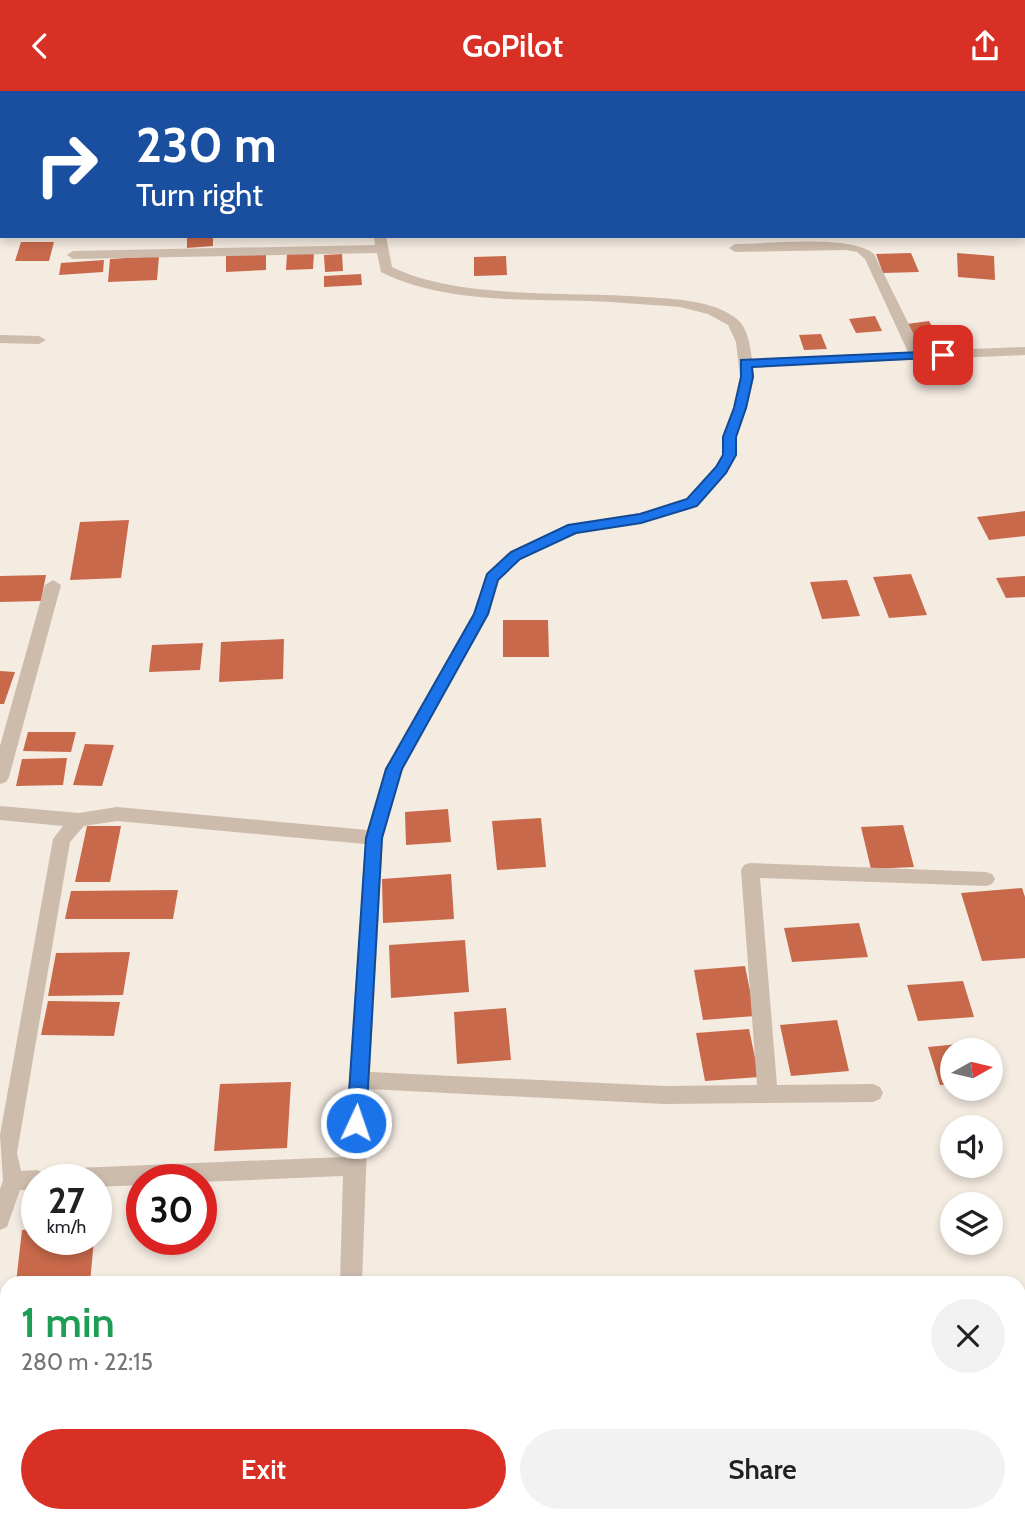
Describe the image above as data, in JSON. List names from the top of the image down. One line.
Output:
{"north":"right","page":{"header":"GoPilot","turn":["230 m","Turn right"],"speed":"27 km/h","limit":"30","heading":["1 min","280 m · 22:15"],"buttons":["Exit","Share"]}}
